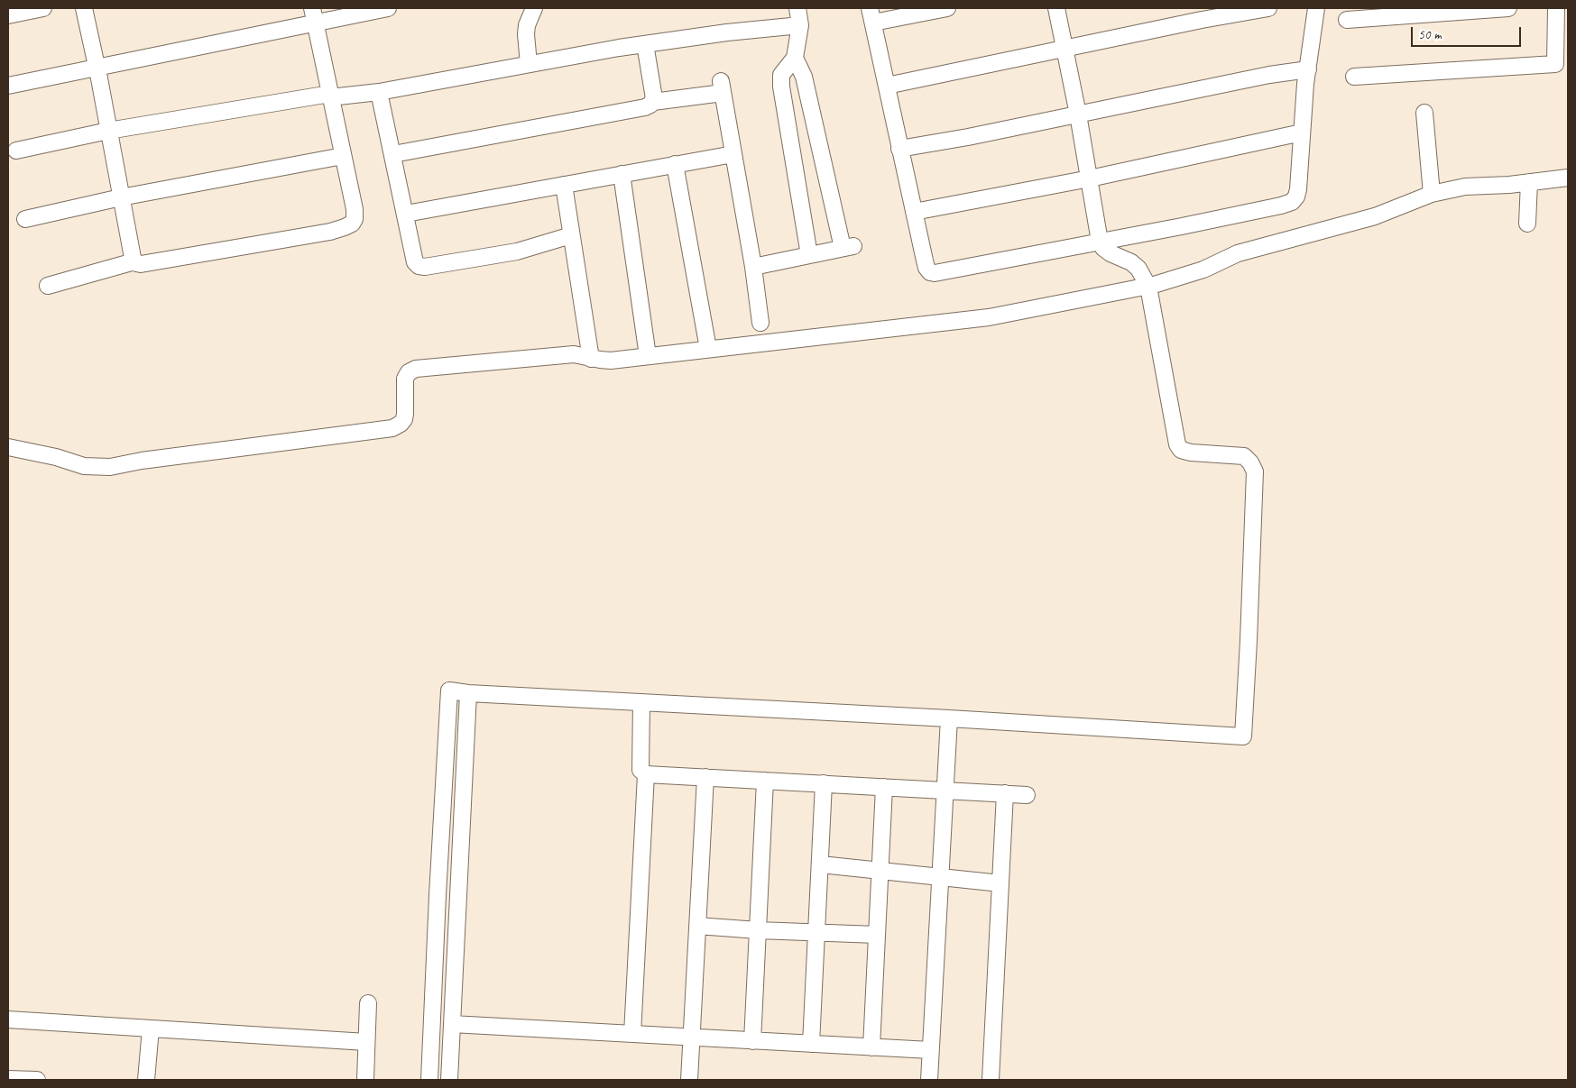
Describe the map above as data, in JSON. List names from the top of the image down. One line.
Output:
{"scale_bar":"50 m"}
